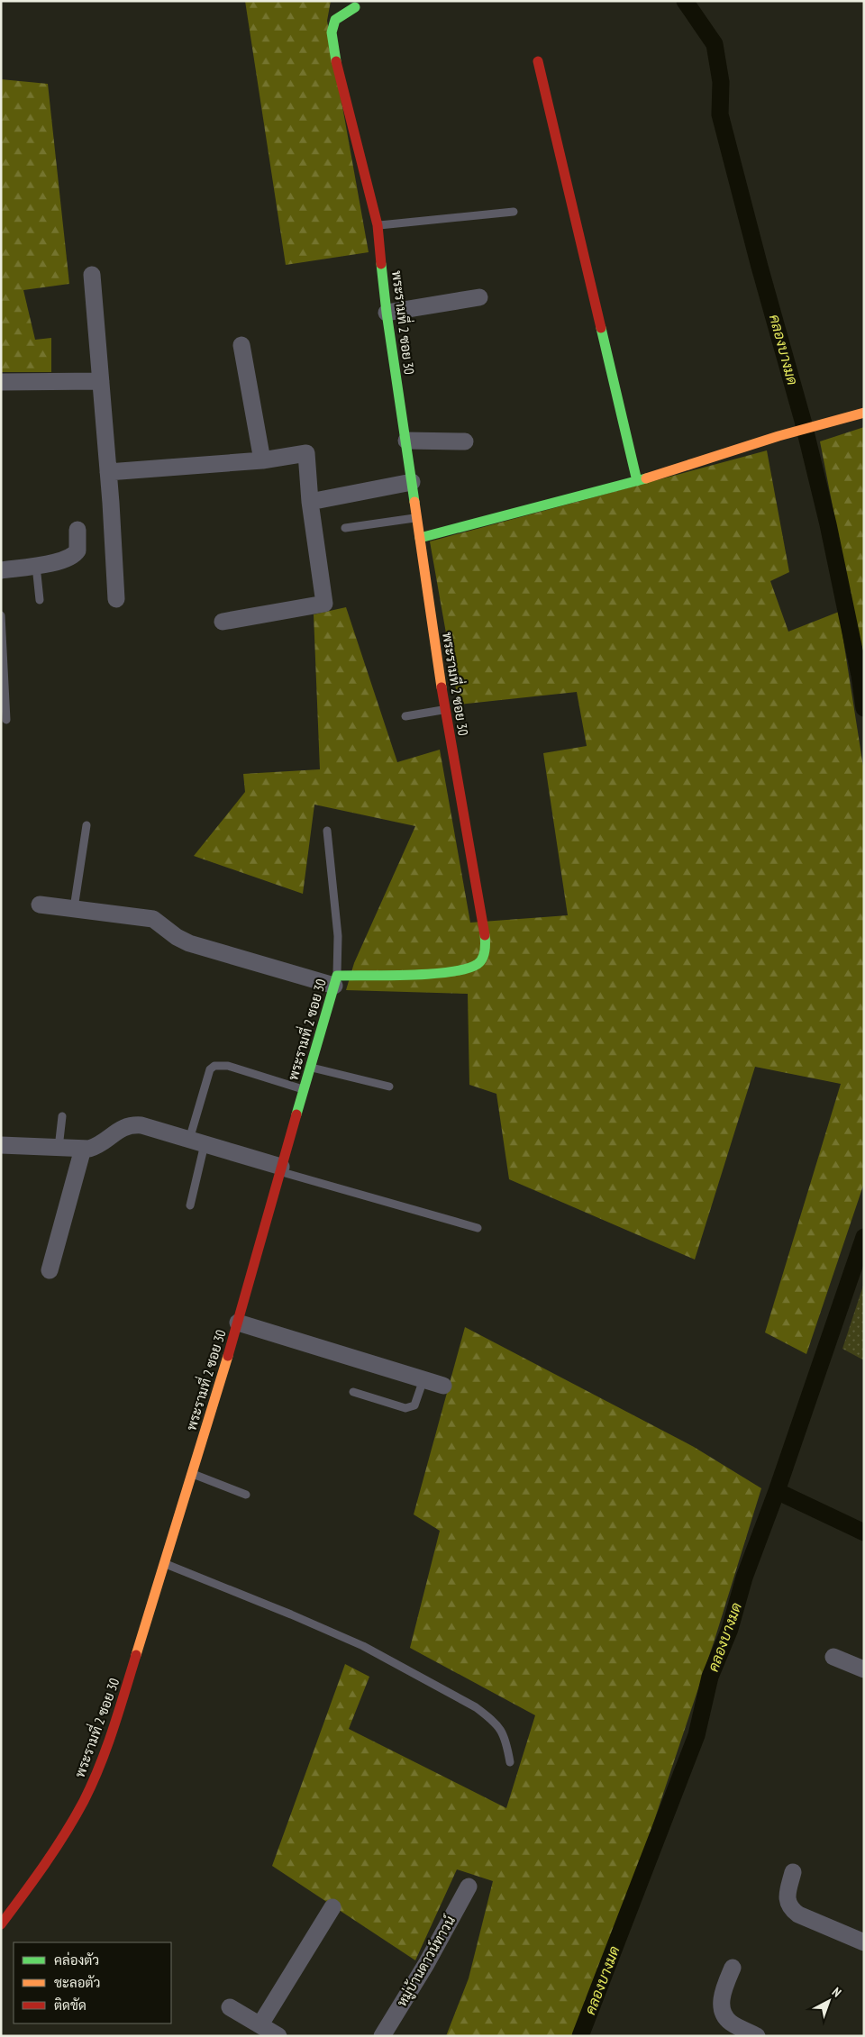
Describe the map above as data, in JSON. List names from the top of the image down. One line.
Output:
{"streets":{"street":["พระรามที่ 2 ซอย 30","หมู่บ้านดาวน์ทาวน์"]},"water":["คลองบางมด"],"legend":["คล่องตัว","ชะลอตัว","ติดขัด"],"north":"top right"}
